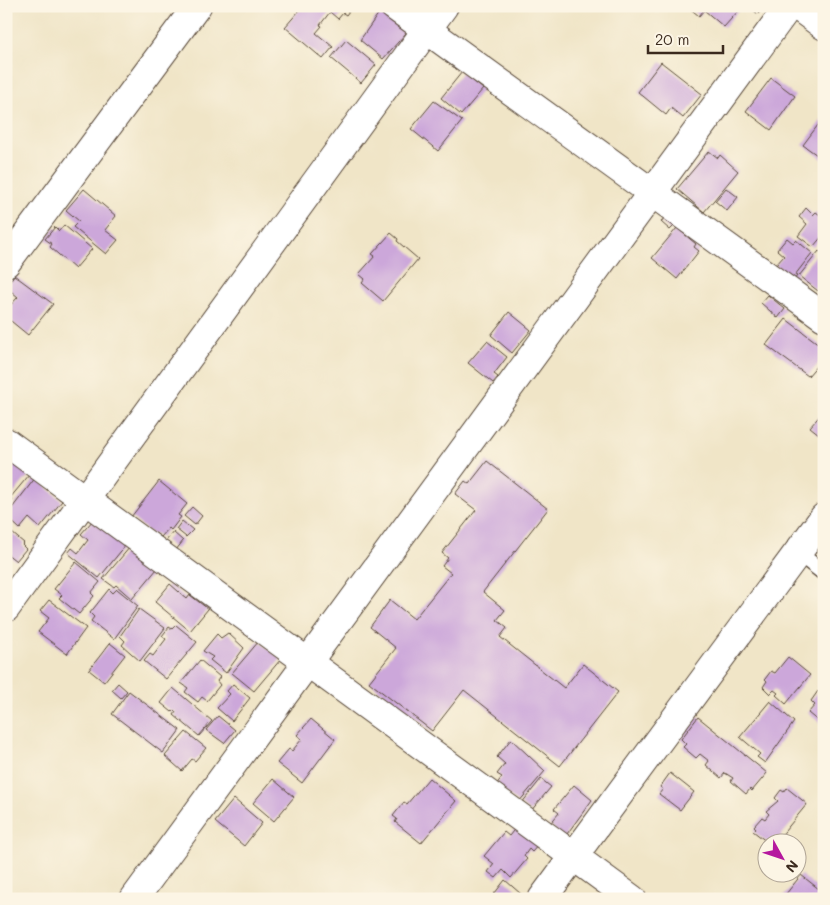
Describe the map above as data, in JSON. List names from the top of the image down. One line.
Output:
{"scale_bar":"20 m","north":"bottom right"}
